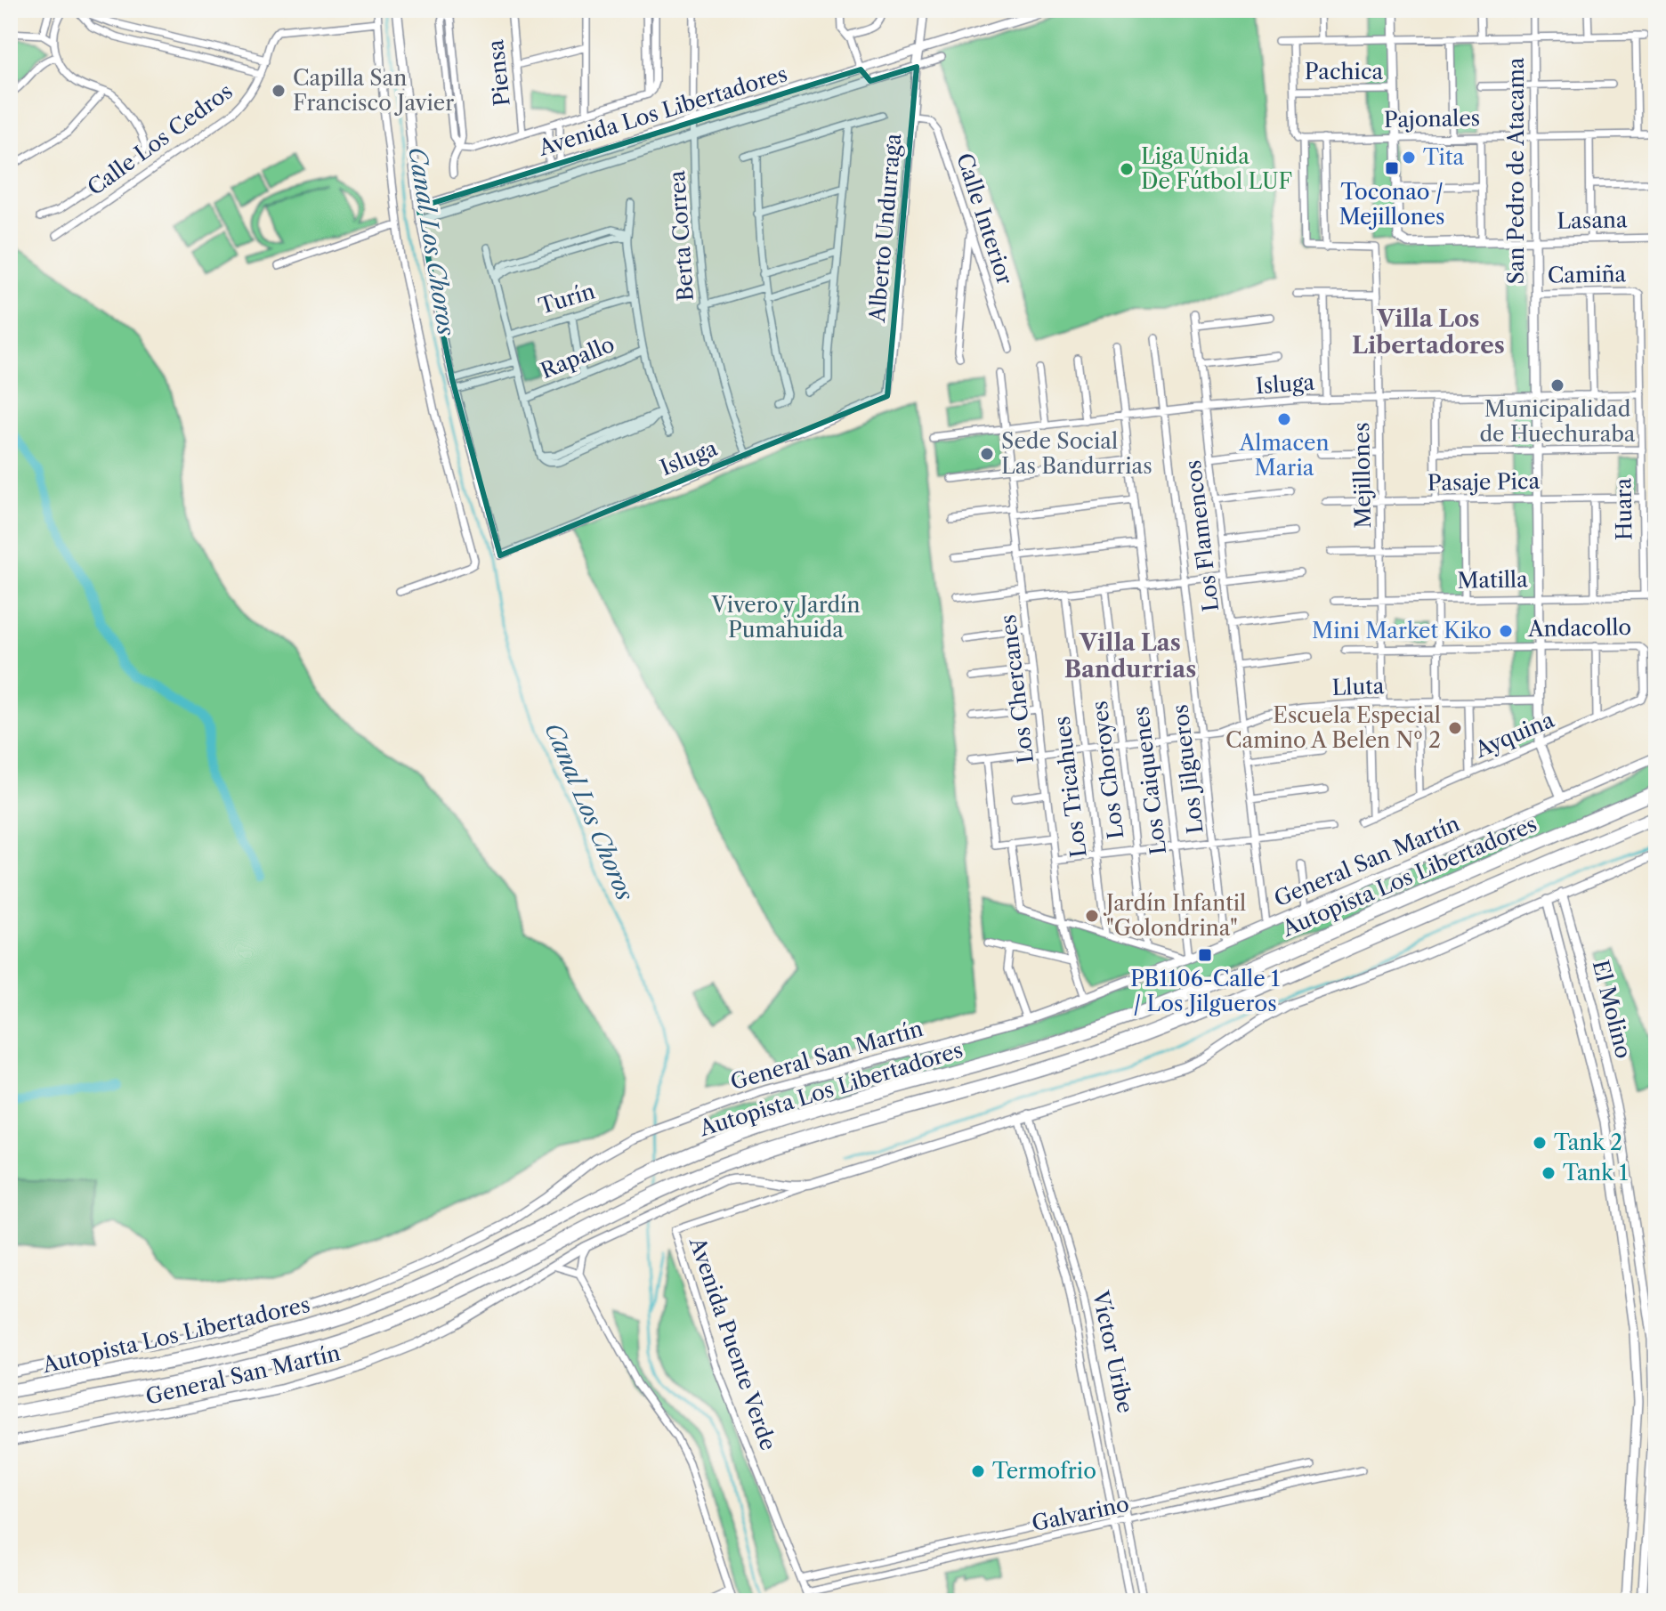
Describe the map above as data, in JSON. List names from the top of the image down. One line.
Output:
{"streets":{"highway":["Autopista Los Libertadores"],"street":["Pachica","Piensa","Avenida Los Libertadores","Pajonales","Calle Los Cedros","San Pedro de Atacama","Calle Interior","Lasana","Alberto Undurraga","Berta Correa","Camiña","Turín","Rapallo","Isluga","Mejillones","Pasaje Pica","Huara","Los Flamencos","Matilla","Andacollo","Lluta","Los Chercanes","Ayquina","Los Jilgueros","Los Choroyes","Los Caiquenes","Los Tricahues","General San Martín","El Molino","Avenida Puente Verde","Víctor Uribe","Galvarino"]},"crossings":[["Avenida Los Libertadores","Alberto Undurraga"],["Avenida Los Libertadores","Berta Correa"],["Pajonales","San Pedro de Atacama"],["San Pedro de Atacama","Lasana"],["San Pedro de Atacama","Camiña"],["San Pedro de Atacama","Isluga"],["San Pedro de Atacama","Pasaje Pica"],["San Pedro de Atacama","Matilla"],["San Pedro de Atacama","Andacollo"],["San Pedro de Atacama","Lluta"],["San Pedro de Atacama","Ayquina"],["San Pedro de Atacama","General San Martín"],["Calle Interior","Alberto Undurraga"],["Alberto Undurraga","Isluga"],["Berta Correa","Isluga"],["Camiña","Huara"],["Isluga","Mejillones"],["Isluga","Huara"],["Isluga","Los Flamencos"],["Isluga","Los Chercanes"],["Isluga","Los Jilgueros"],["Isluga","Los Caiquenes"],["Mejillones","Pasaje Pica"],["Mejillones","Matilla"],["Mejillones","Andacollo"],["Mejillones","Lluta"],["Pasaje Pica","Huara"],["Huara","Matilla"],["Los Flamencos","Lluta"],["Los Flamencos","General San Martín"],["Andacollo","Ayquina"],["Lluta","Los Chercanes"],["Lluta","Los Jilgueros"],["Lluta","Los Choroyes"],["Lluta","Los Caiquenes"],["Lluta","Los Tricahues"],["Los Chercanes","General San Martín"],["Los Jilgueros","General San Martín"],["Los Caiquenes","General San Martín"],["General San Martín","El Molino"],["General San Martín","Avenida Puente Verde"],["General San Martín","Víctor Uribe"],["Avenida Puente Verde","Galvarino"],["Víctor Uribe","Galvarino"]],"districts":["Villa Los Libertadores","Villa Las Bandurrias"],"water":["Canal Los Choros"],"parks":["Vivero y Jardín Pumahuida"],"places":{"other":["Capilla San Francisco Javier","Tita","Liga Unida De Fútbol LUF","Municipalidad de Huechuraba","Almacen Maria","Sede Social Las Bandurrias","Mini Market Kiko","Escuela Especial Camino A Belen Nº 2","Jardín Infantil \"Golondrina\"","Tank 2","Tank 1","Termofrio"],"transit":["Toconao / Mejillones","PB1106-Calle 1 / Los Jilgueros"]}}
